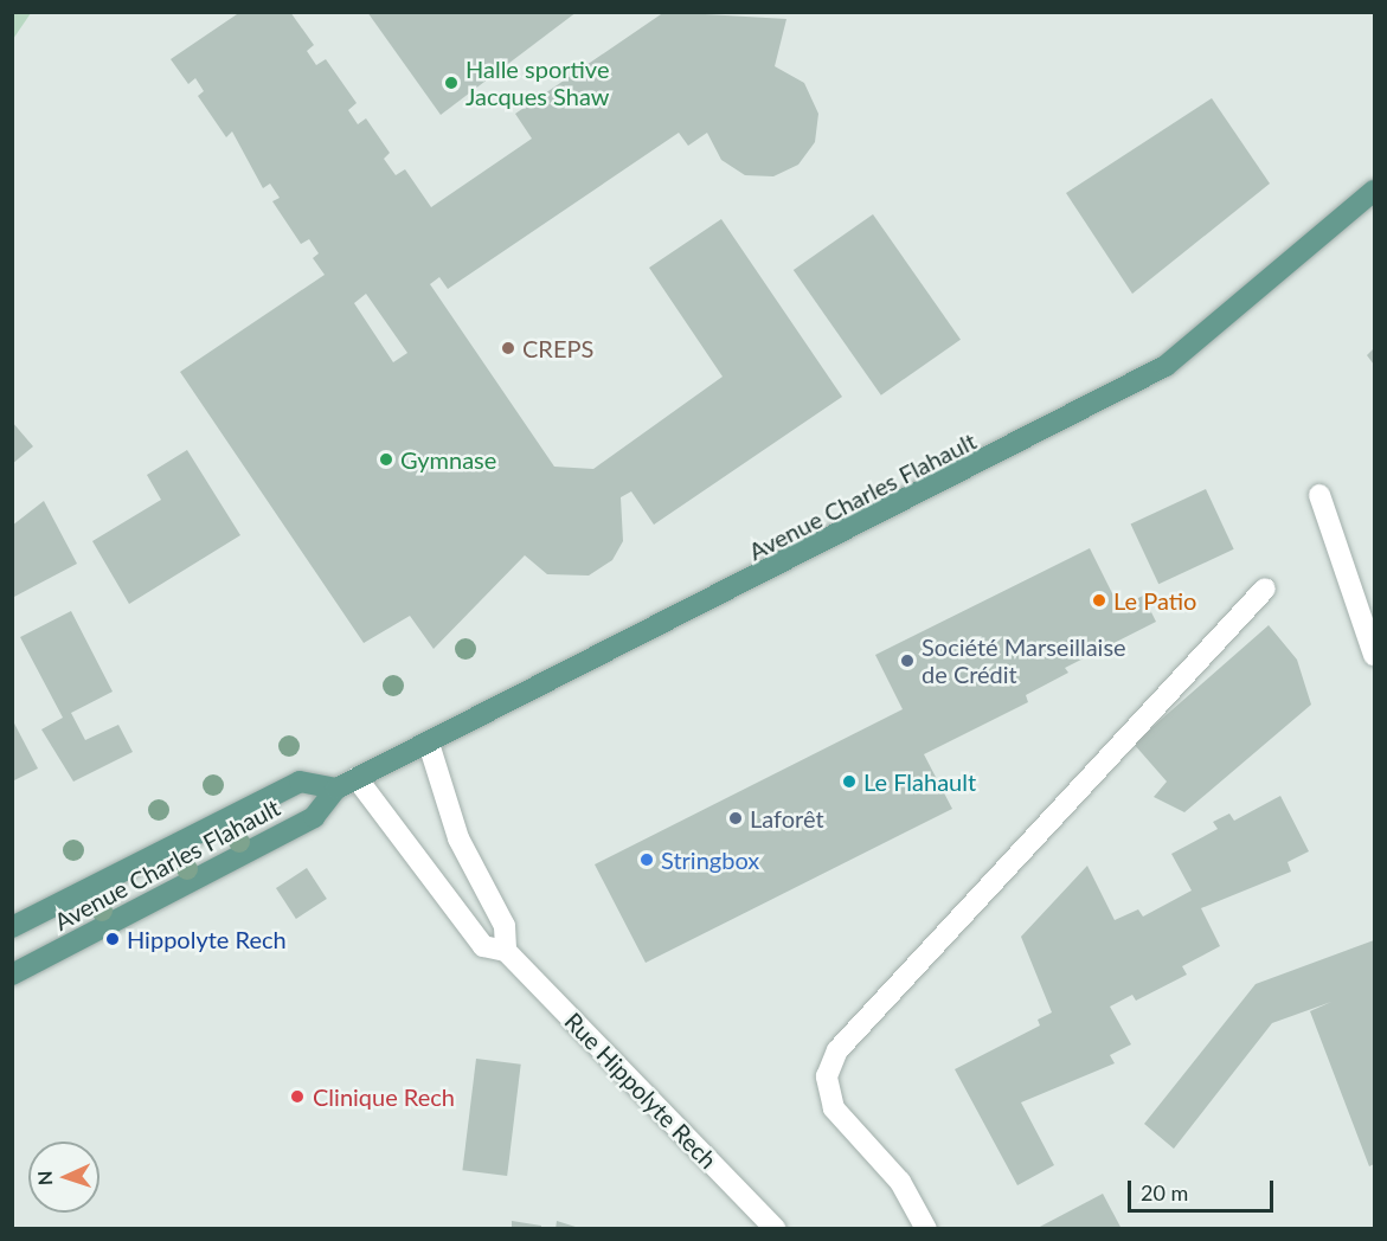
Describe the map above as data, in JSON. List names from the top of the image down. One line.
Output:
{"streets":{"main road":["Avenue Charles Flahault"],"street":["Rue Hippolyte Rech"]},"crossings":[["Avenue Charles Flahault","Rue Hippolyte Rech"]],"places":["Halle sportive Jacques Shaw","CREPS","Gymnase","Le Patio","Société Marseillaise de Crédit","Le Flahault","Laforêt","Stringbox","Hippolyte Rech","Clinique Rech"],"scale_bar":"20 m","north":"left"}
